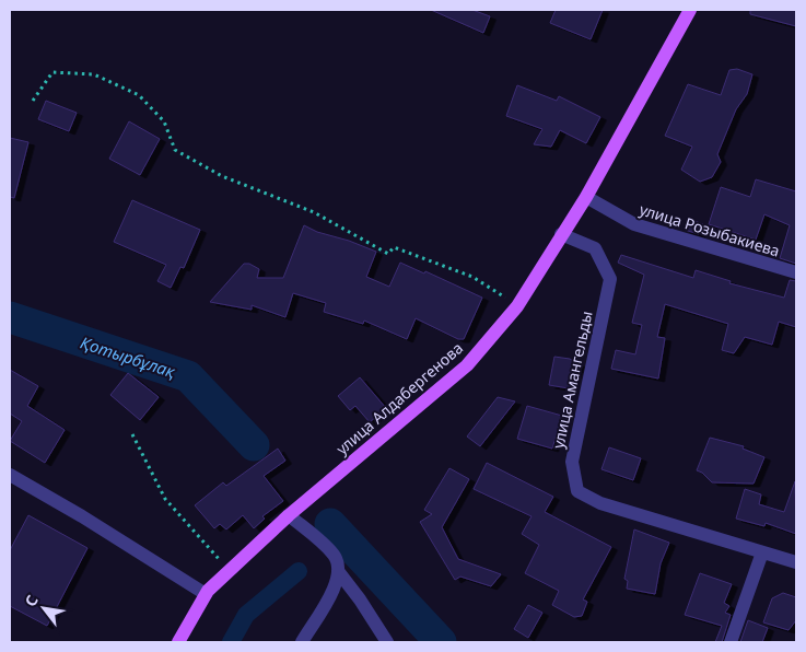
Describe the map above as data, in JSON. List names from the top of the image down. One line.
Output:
{"streets":{"main road":["улица Алдабергенова"],"street":["улица Розыбакиева","улица Амангельды"]},"crossings":[["улица Розыбакиева","улица Алдабергенова"],["улица Амангельды","улица Алдабергенова"]],"water":["Қотырбұлақ"],"north":"top left"}
